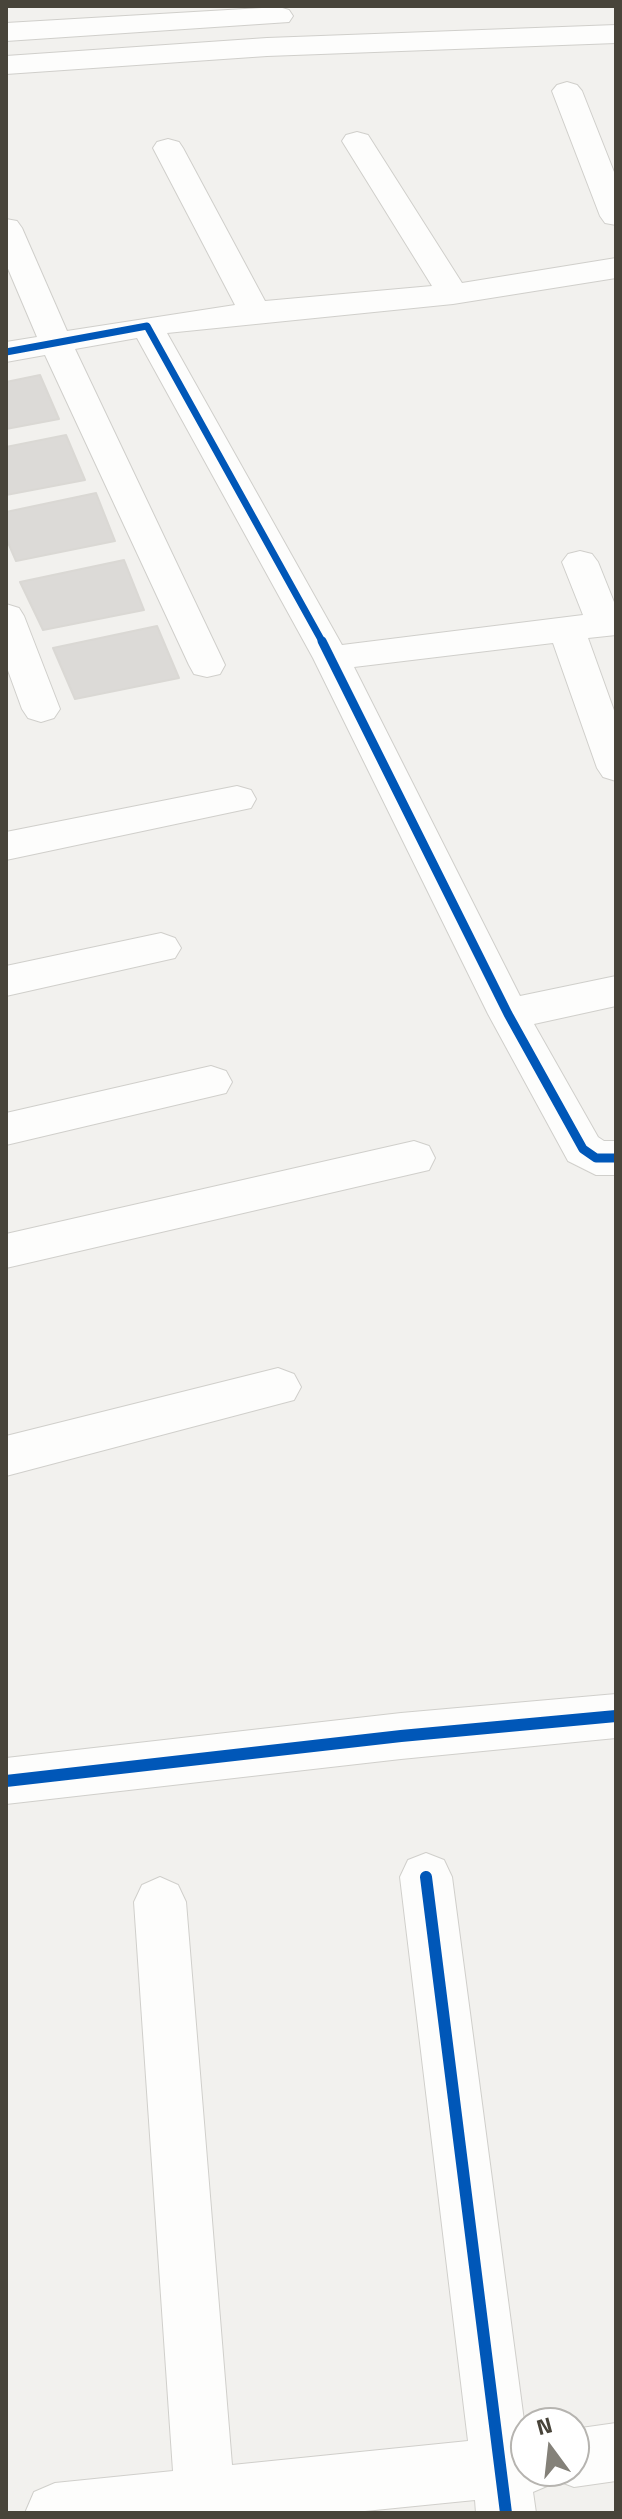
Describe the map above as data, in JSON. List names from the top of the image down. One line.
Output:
{"north":"top"}
